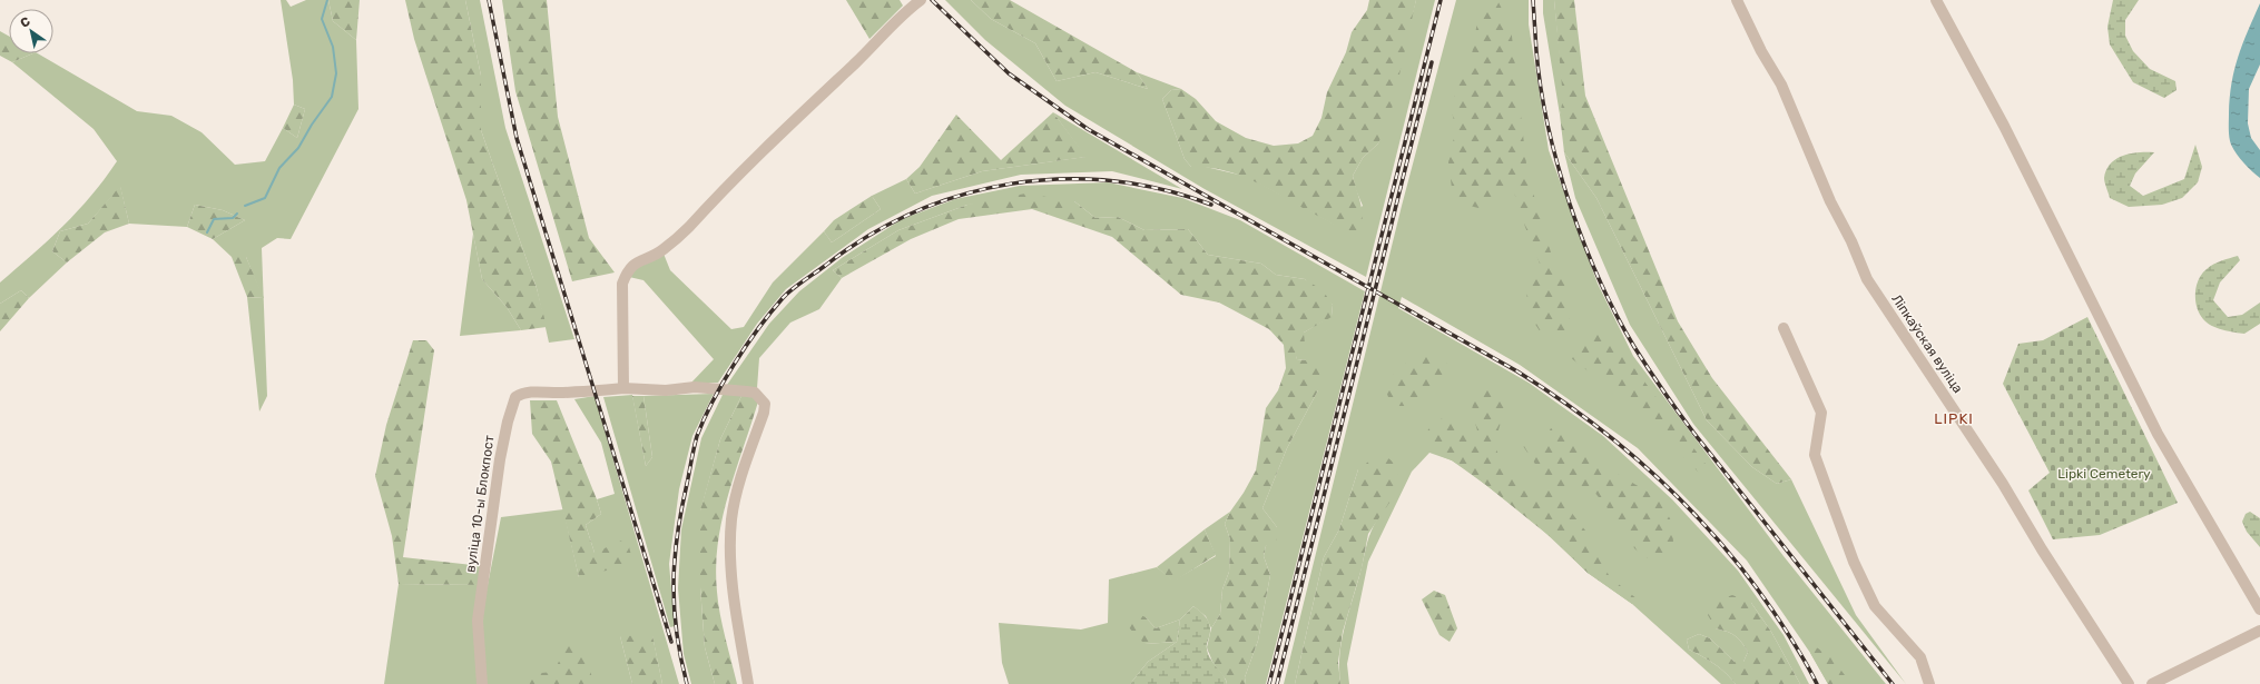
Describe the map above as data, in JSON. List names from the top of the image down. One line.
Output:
{"streets":{"street":["Ліпкаўская вуліца","вуліца 10-ы Блокпост"]},"districts":["LIPKI"],"parks":["Lipki Cemetery"],"north":"top left"}
